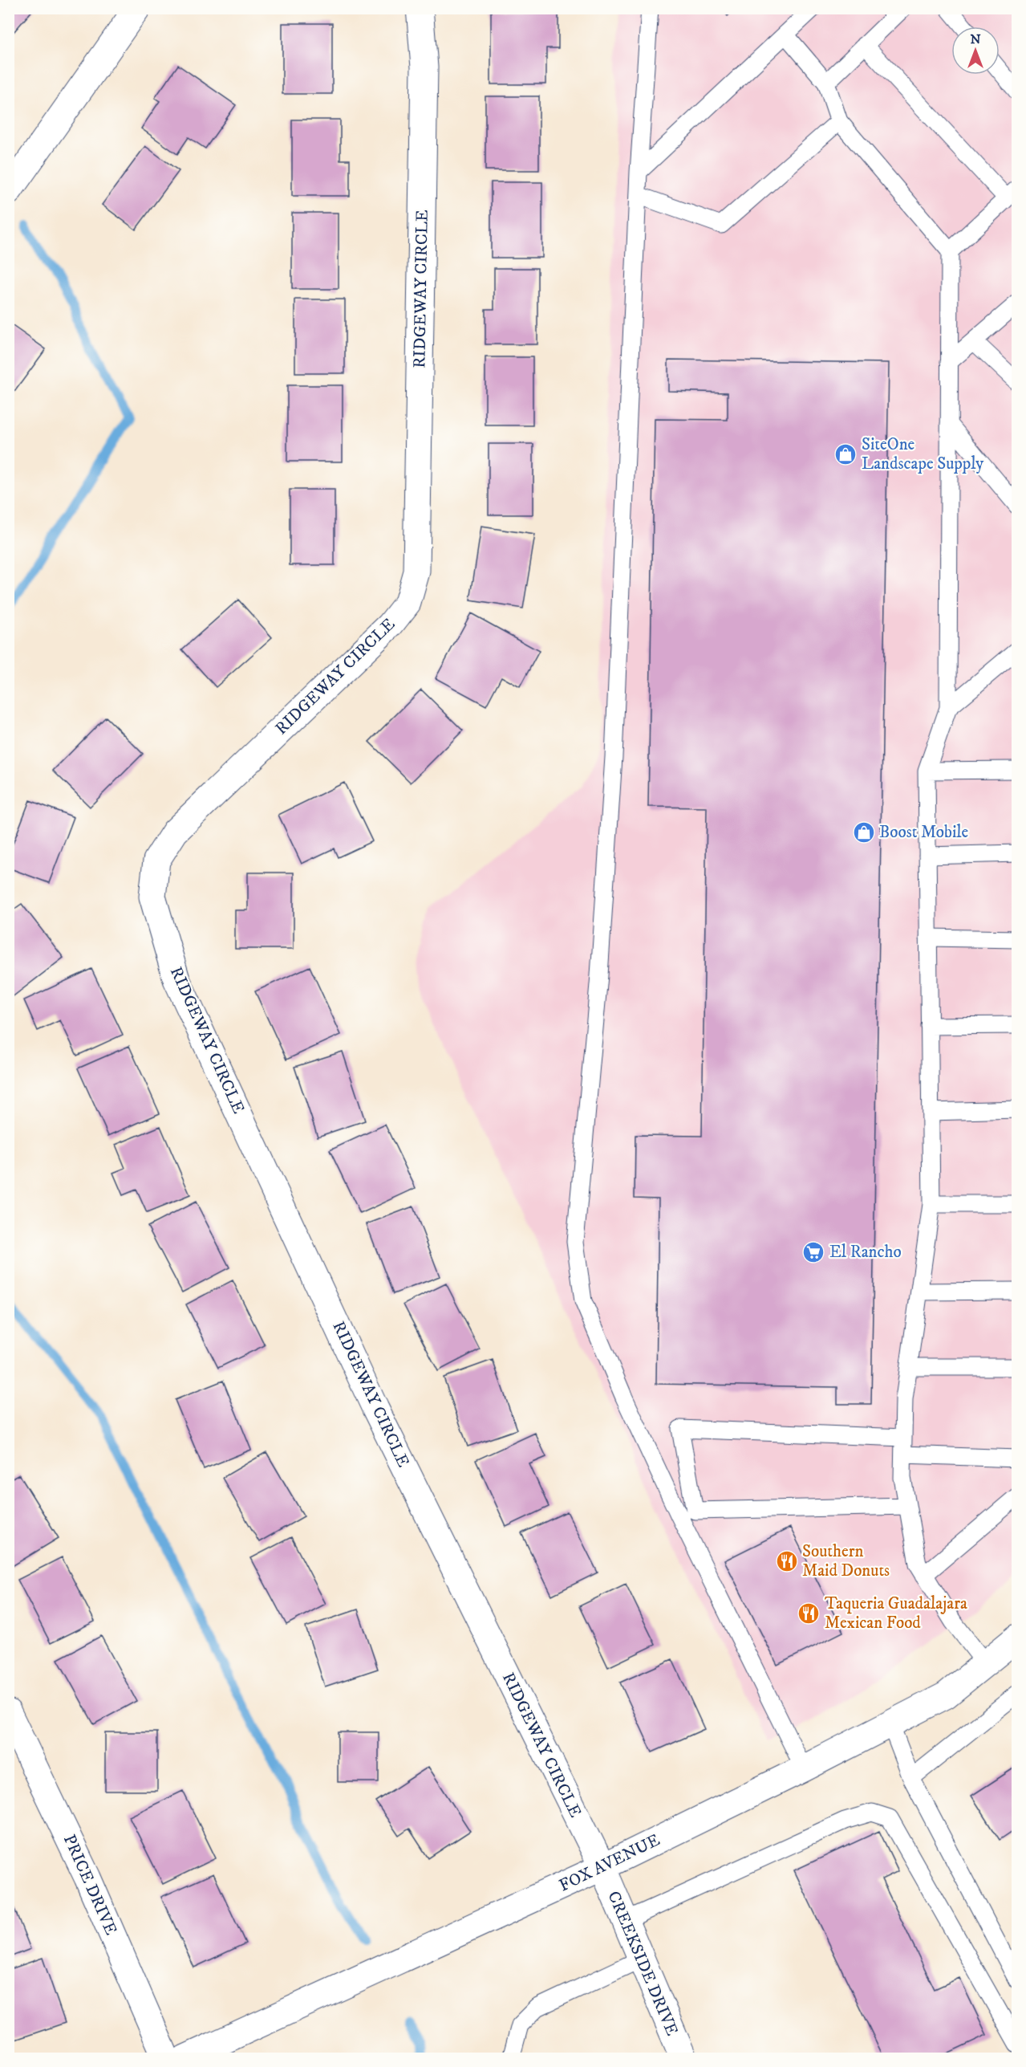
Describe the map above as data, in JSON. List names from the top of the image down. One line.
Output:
{"streets":{"street":["RIDGEWAY CIRCLE","FOX AVENUE","PRICE DRIVE","CREEKSIDE DRIVE"]},"crossings":[["RIDGEWAY CIRCLE","FOX AVENUE"],["RIDGEWAY CIRCLE","CREEKSIDE DRIVE"],["FOX AVENUE","CREEKSIDE DRIVE"]],"places":{"shop":["SiteOne Landscape Supply","Boost Mobile"],"supermarket":["El Rancho"],"restaurant":["Southern Maid Donuts","Taqueria Guadalajara Mexican Food"]},"north":"top"}
